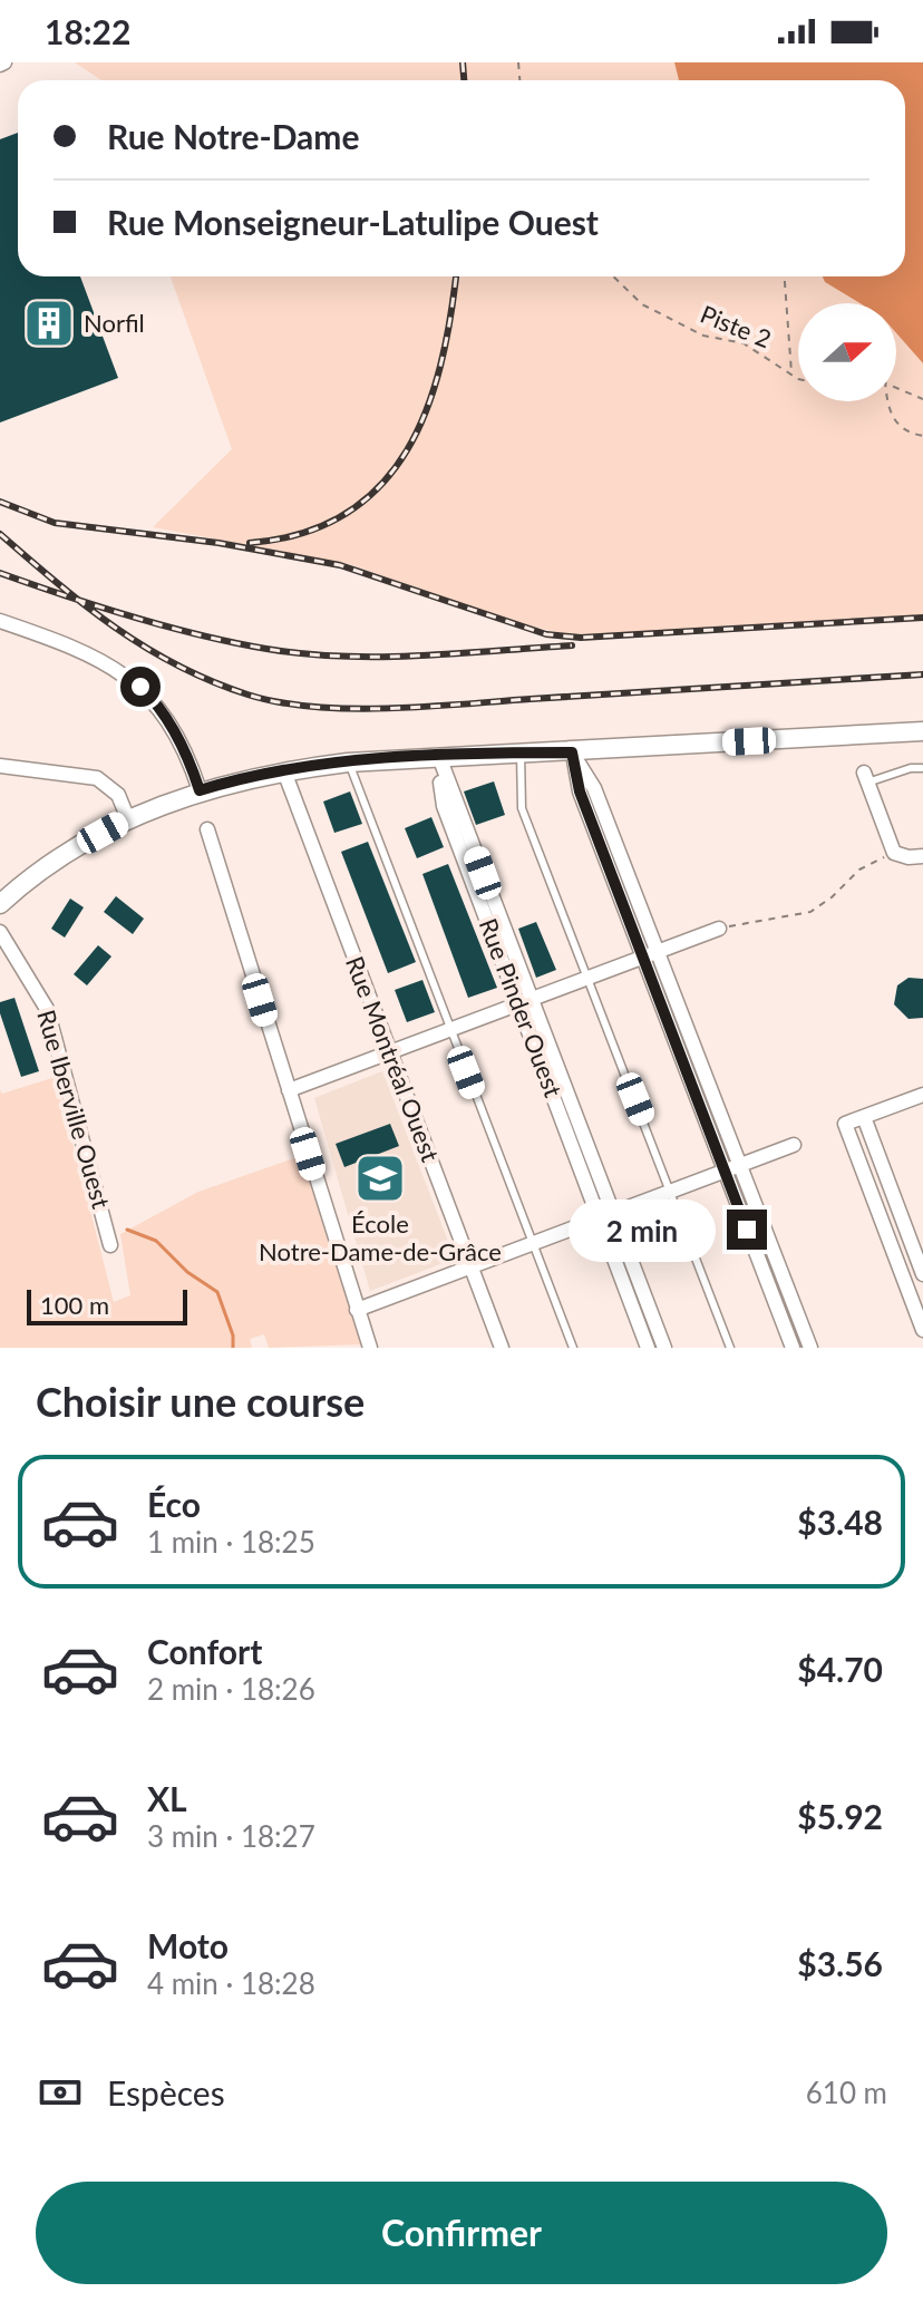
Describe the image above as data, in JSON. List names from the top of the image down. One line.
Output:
{"streets":{"street":["Rue Pinder Ouest","Rue Montréal Ouest","Rue Iberville Ouest"],"path":["Piste 2"]},"places":{"building":["Norfil"],"school or university":["École Notre-Dame-de-Grâce"]},"scale_bar":"100 m","north":"right","page":{"status":"18:22","banner":["Rue Notre-Dame","Rue Monseigneur-Latulipe Ouest"],"bubble":"2 min","scale":"100 m","heading":"Choisir une course","list":[{"name":"Éco","note":"1 min · 18:25","value":"$3.48"},{"name":"Confort","note":"2 min · 18:26","value":"$4.70"},{"name":"XL","note":"3 min · 18:27","value":"$5.92"},{"name":"Moto","note":"4 min · 18:28","value":"$3.56"}],"pay":["Espèces","610 m"],"buttons":"Confirmer"}}
